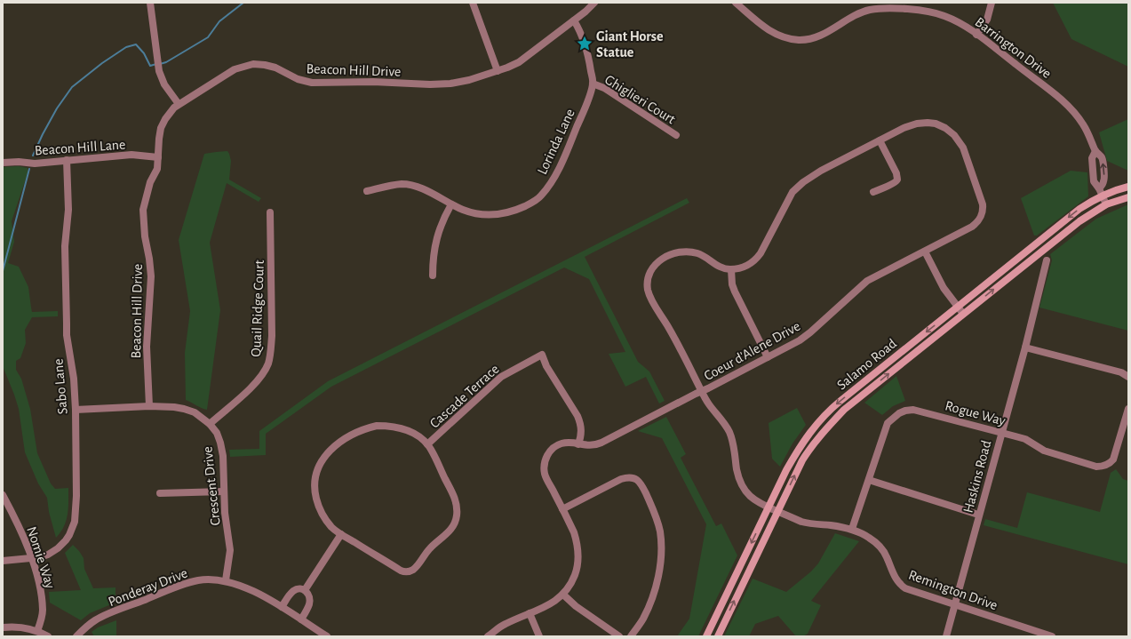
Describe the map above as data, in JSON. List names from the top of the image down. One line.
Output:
{"streets":{"main road":["Salamo Road"],"street":["Barrington Drive","Beacon Hill Drive","Ghiglieri Court","Lorinda Lane","Beacon Hill Lane","Quail Ridge Court","Coeur d'Alene Drive","Sabo Lane","Cascade Terrace","Rogue Way","Haskins Road","Crescent Drive","Nomie Way","Ponderay Drive","Remington Drive"]},"crossings":[["Beacon Hill Drive","Lorinda Lane"],["Beacon Hill Drive","Beacon Hill Lane"],["Beacon Hill Drive","Crescent Drive"],["Ghiglieri Court","Lorinda Lane"],["Beacon Hill Lane","Sabo Lane"],["Quail Ridge Court","Crescent Drive"],["Coeur d'Alene Drive","Cascade Terrace"],["Coeur d'Alene Drive","Remington Drive"],["Salamo Road","Remington Drive"],["Sabo Lane","Crescent Drive"],["Sabo Lane","Nomie Way"],["Rogue Way","Haskins Road"],["Rogue Way","Remington Drive"],["Haskins Road","Remington Drive"],["Crescent Drive","Ponderay Drive"]],"places":{"place":["Giant Horse Statue"]}}
